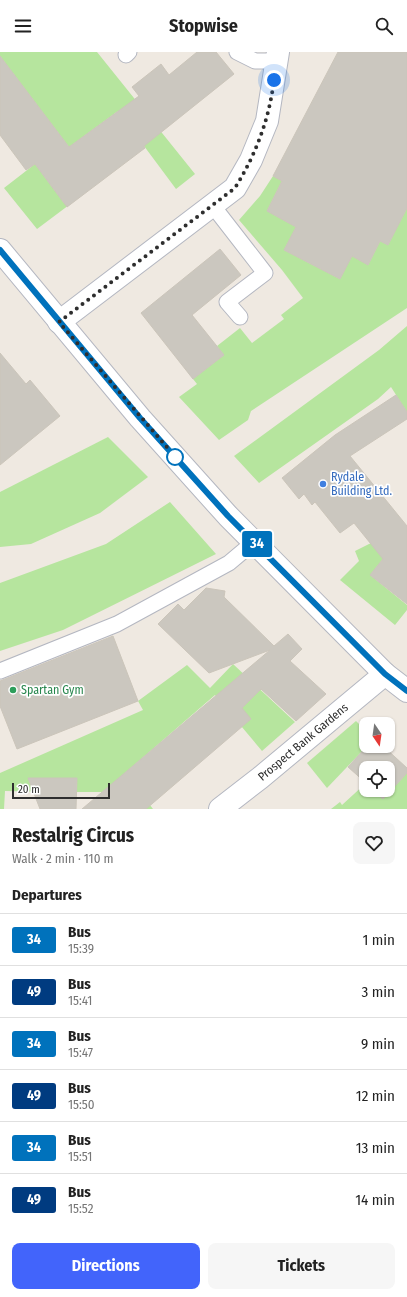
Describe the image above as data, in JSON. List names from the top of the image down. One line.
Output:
{"streets":{"street":["Prospect Bank Gardens"]},"places":["Rydale Building Ltd.","Spartan Gym"],"lines":["bus line 34"],"scale_bar":"20 m","north":"bottom","page":{"header":"Stopwise","on_map":"34","scale":"20 m","heading":[["Restalrig Circus","Walk · 2 min · 110 m"],"Departures"],"list":[{"mark":"34","name":"Bus","note":"15:39","value":"1 min"},{"mark":"49","name":"Bus","note":"15:41","value":"3 min"},{"mark":"34","name":"Bus","note":"15:47","value":"9 min"},{"mark":"49","name":"Bus","note":"15:50","value":"12 min"},{"mark":"34","name":"Bus","note":"15:51","value":"13 min"},{"mark":"49","name":"Bus","note":"15:52","value":"14 min"}],"buttons":["Directions","Tickets"]}}
